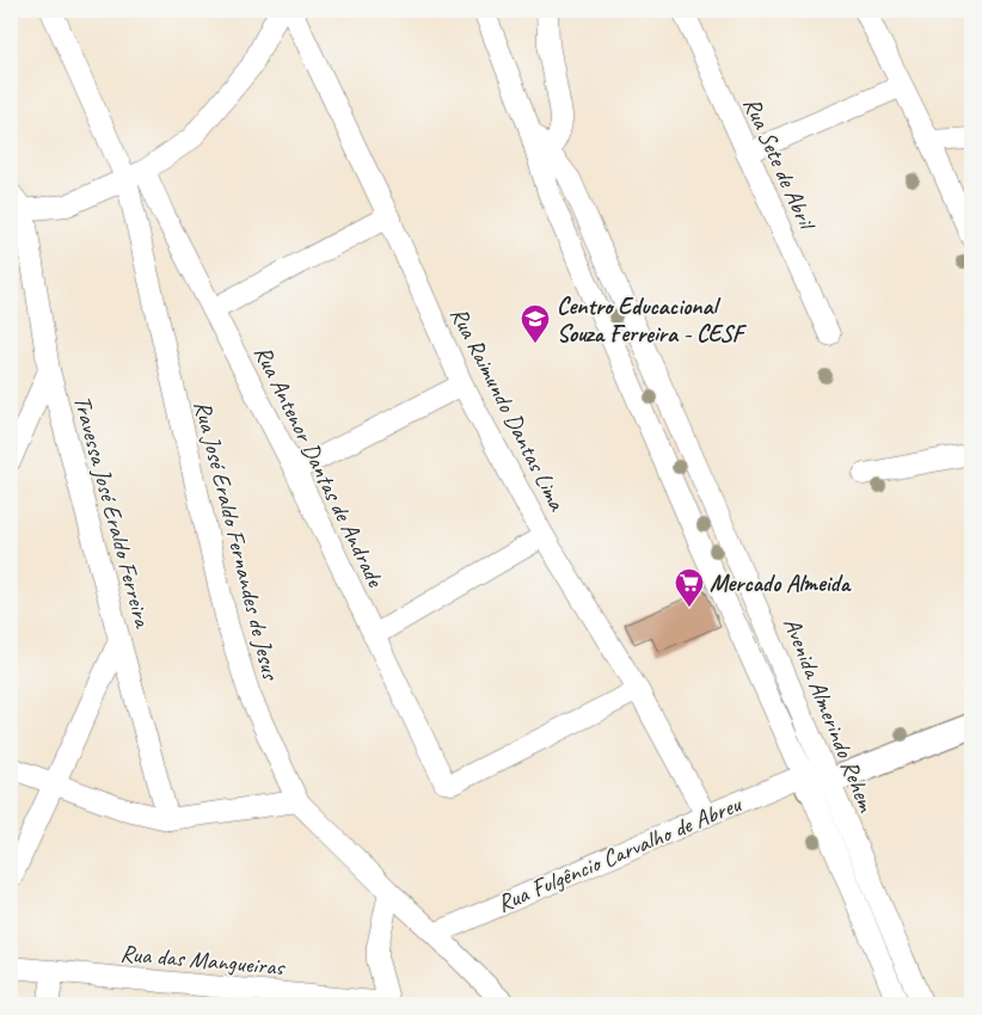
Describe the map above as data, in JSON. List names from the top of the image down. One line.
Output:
{"streets":{"street":["Rua Sete de Abril","Rua Raimundo Dantas Lima","Rua Antenor Dantas de Andrade","Travessa José Eraldo Ferreira","Rua José Eraldo Fernandes de Jesus","Avenida Almerindo Rehem","Rua Fulgêncio Carvalho de Abreu","Rua das Mangueiras"]},"crossings":[["Rua Raimundo Dantas Lima","Rua Antenor Dantas de Andrade"],["Rua Raimundo Dantas Lima","Rua Fulgêncio Carvalho de Abreu"],["Rua Antenor Dantas de Andrade","Rua José Eraldo Fernandes de Jesus"],["Rua José Eraldo Fernandes de Jesus","Rua Fulgêncio Carvalho de Abreu"],["Avenida Almerindo Rehem","Rua Fulgêncio Carvalho de Abreu"]],"places":{"school or university":["Centro Educacional Souza Ferreira - CESF"],"supermarket":["Mercado Almeida"]}}
